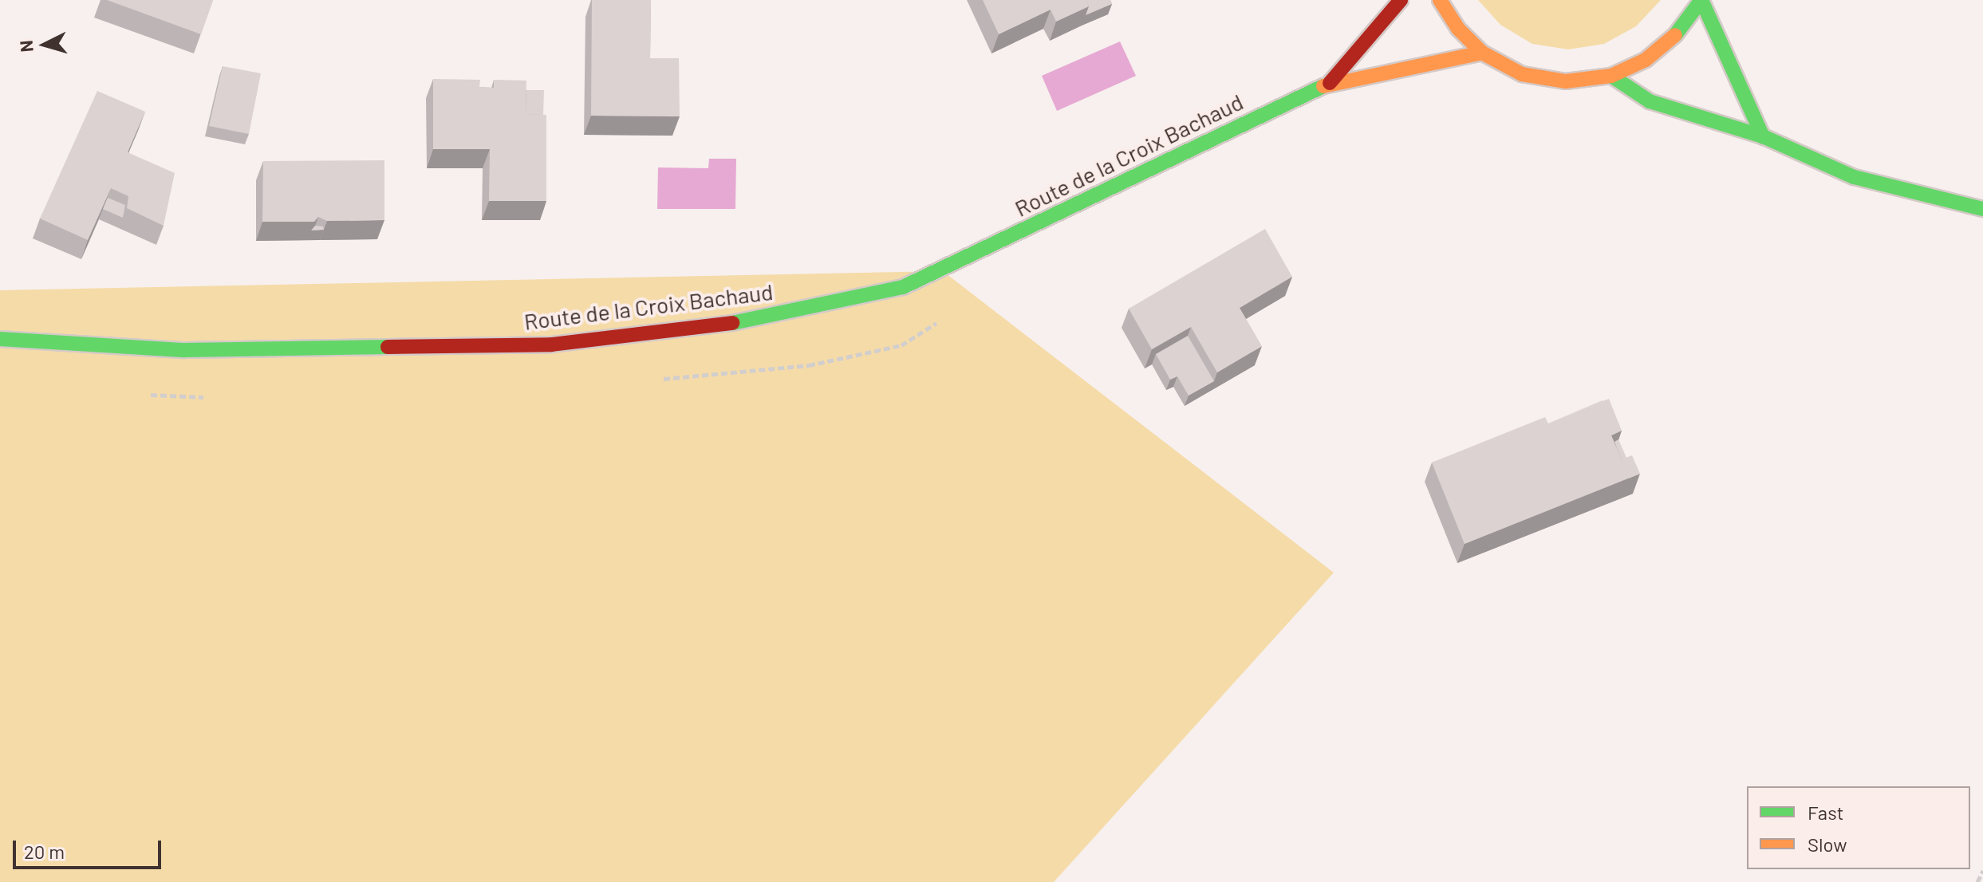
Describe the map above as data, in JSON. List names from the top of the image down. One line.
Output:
{"streets":{"main road":["Route de la Croix Bachaud"]},"legend":["Fast","Slow"],"scale_bar":"20 m","north":"left"}
